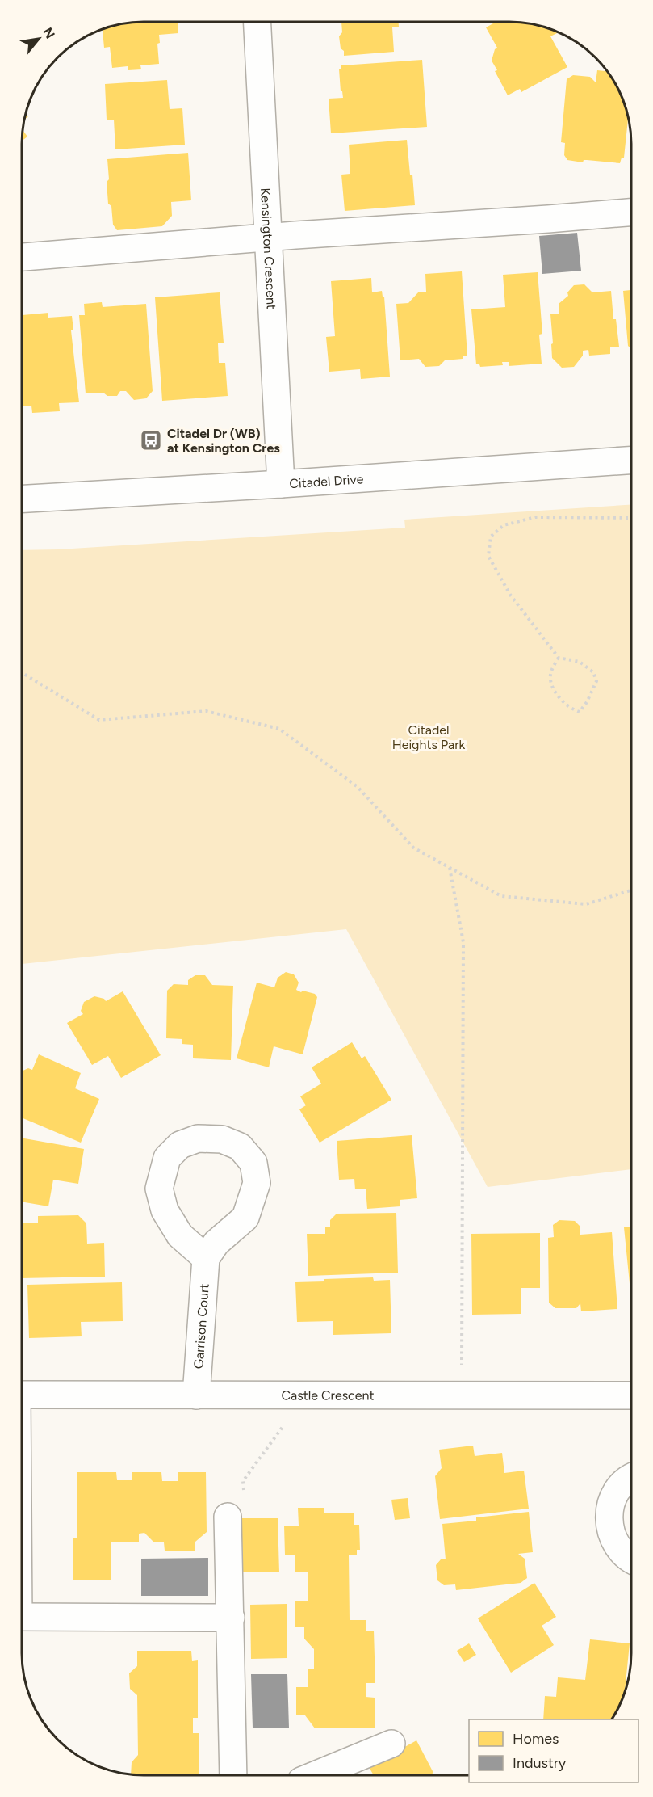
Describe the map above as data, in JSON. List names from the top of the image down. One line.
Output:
{"streets":{"street":["Kensington Crescent","Citadel Drive","Garrison Court","Castle Crescent"]},"crossings":[["Kensington Crescent","Citadel Drive"],["Garrison Court","Castle Crescent"]],"parks":["Citadel Heights Park"],"places":{"bus stop":["Citadel Dr (WB) at Kensington Cres"]},"legend":["Homes","Industry"],"north":"top right"}
